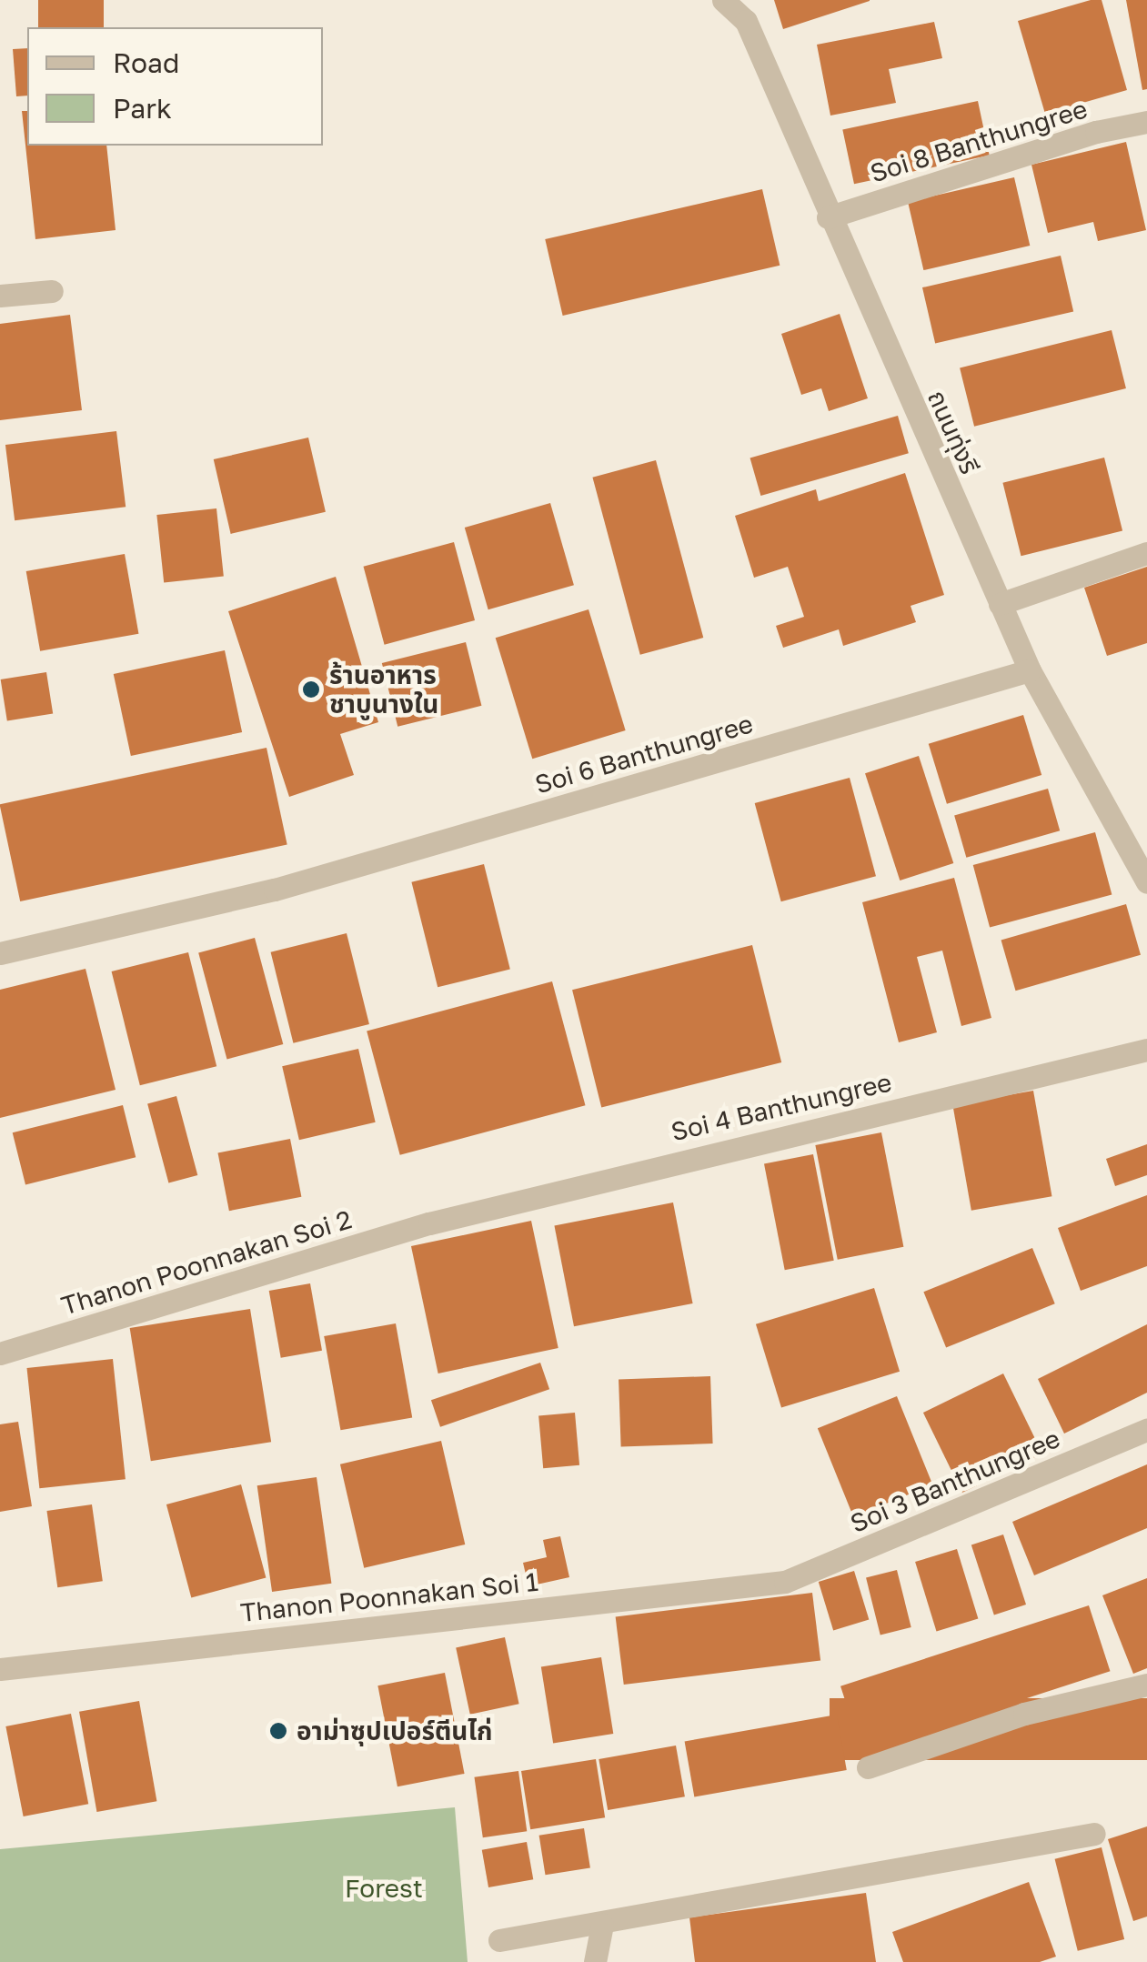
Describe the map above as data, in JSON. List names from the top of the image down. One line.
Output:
{"streets":{"street":["Soi 8 Banthungree","ถนนทุ่งรี","Soi 6 Banthungree","Soi 4 Banthungree","Thanon Poonnakan Soi 2","Soi 3 Banthungree","Thanon Poonnakan Soi 1"]},"crossings":[["Soi 8 Banthungree","ถนนทุ่งรี"],["ถนนทุ่งรี","Soi 6 Banthungree"],["Soi 4 Banthungree","Thanon Poonnakan Soi 2"],["Soi 3 Banthungree","Thanon Poonnakan Soi 1"]],"parks":["Forest"],"places":["ร้านอาหาร ชาบูนางใน","อาม่าซุปเปอร์ตีนไก่"],"legend":["Road","Park"]}
